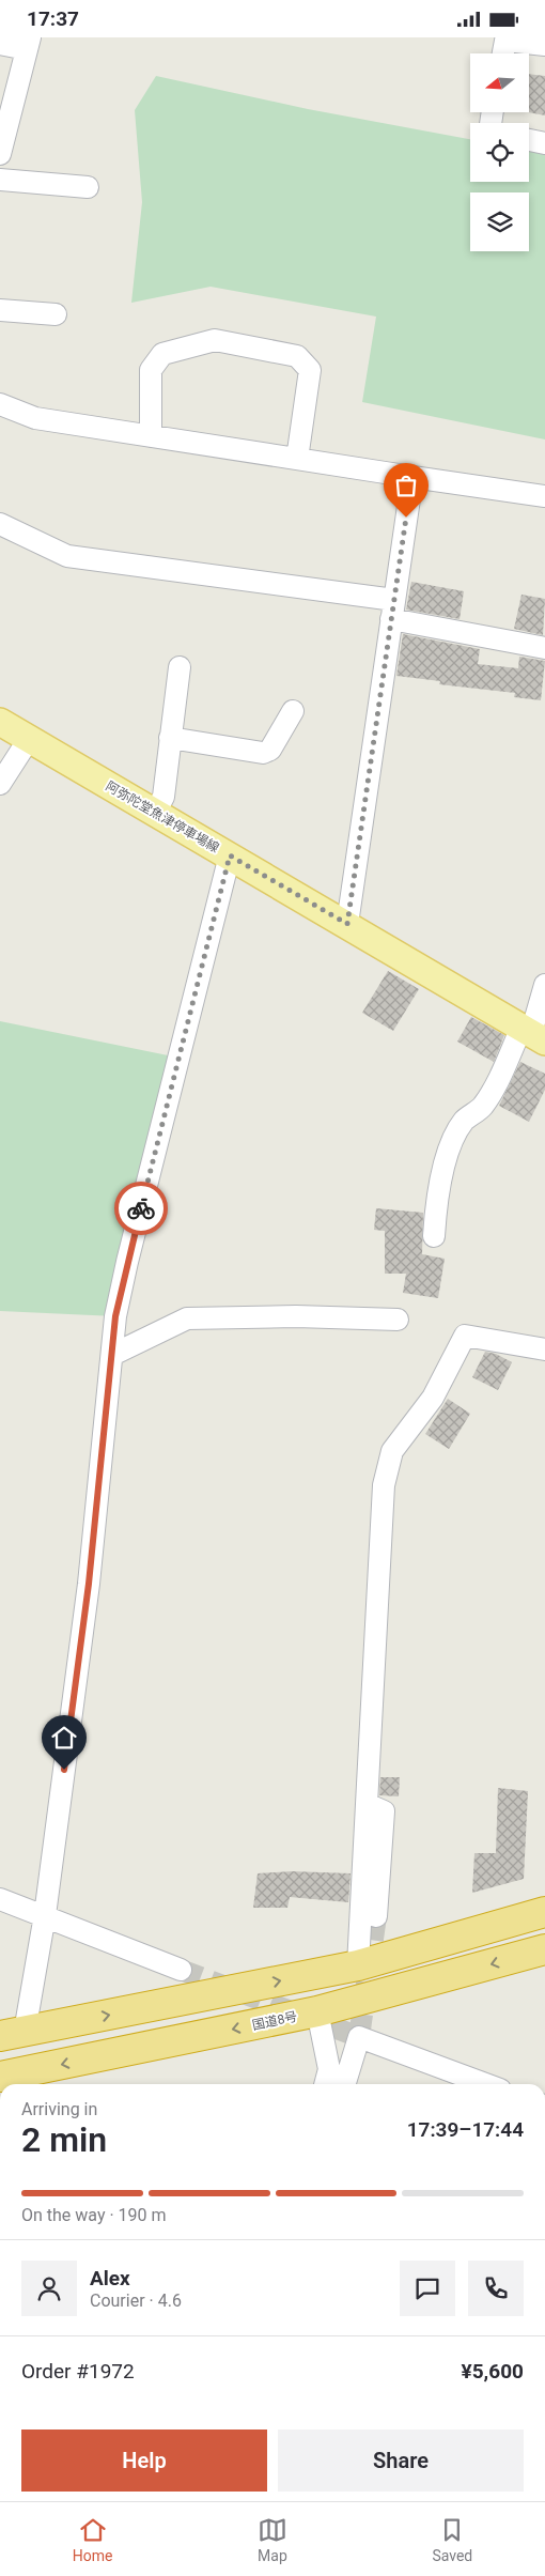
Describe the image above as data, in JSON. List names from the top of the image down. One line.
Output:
{"streets":{"highway":["国道8号"],"main road":["阿弥陀堂魚津停車場線"]},"north":"left","page":{"status":"17:37","heading":["2 min","Arriving in","17:39–17:44"],"panel":["Alex","Courier · 4.6","Order #1972","¥5,600"],"bar":"On the way · 190 m","buttons":["Help","Share"],"tabs":["Home","Map","Saved"]}}
